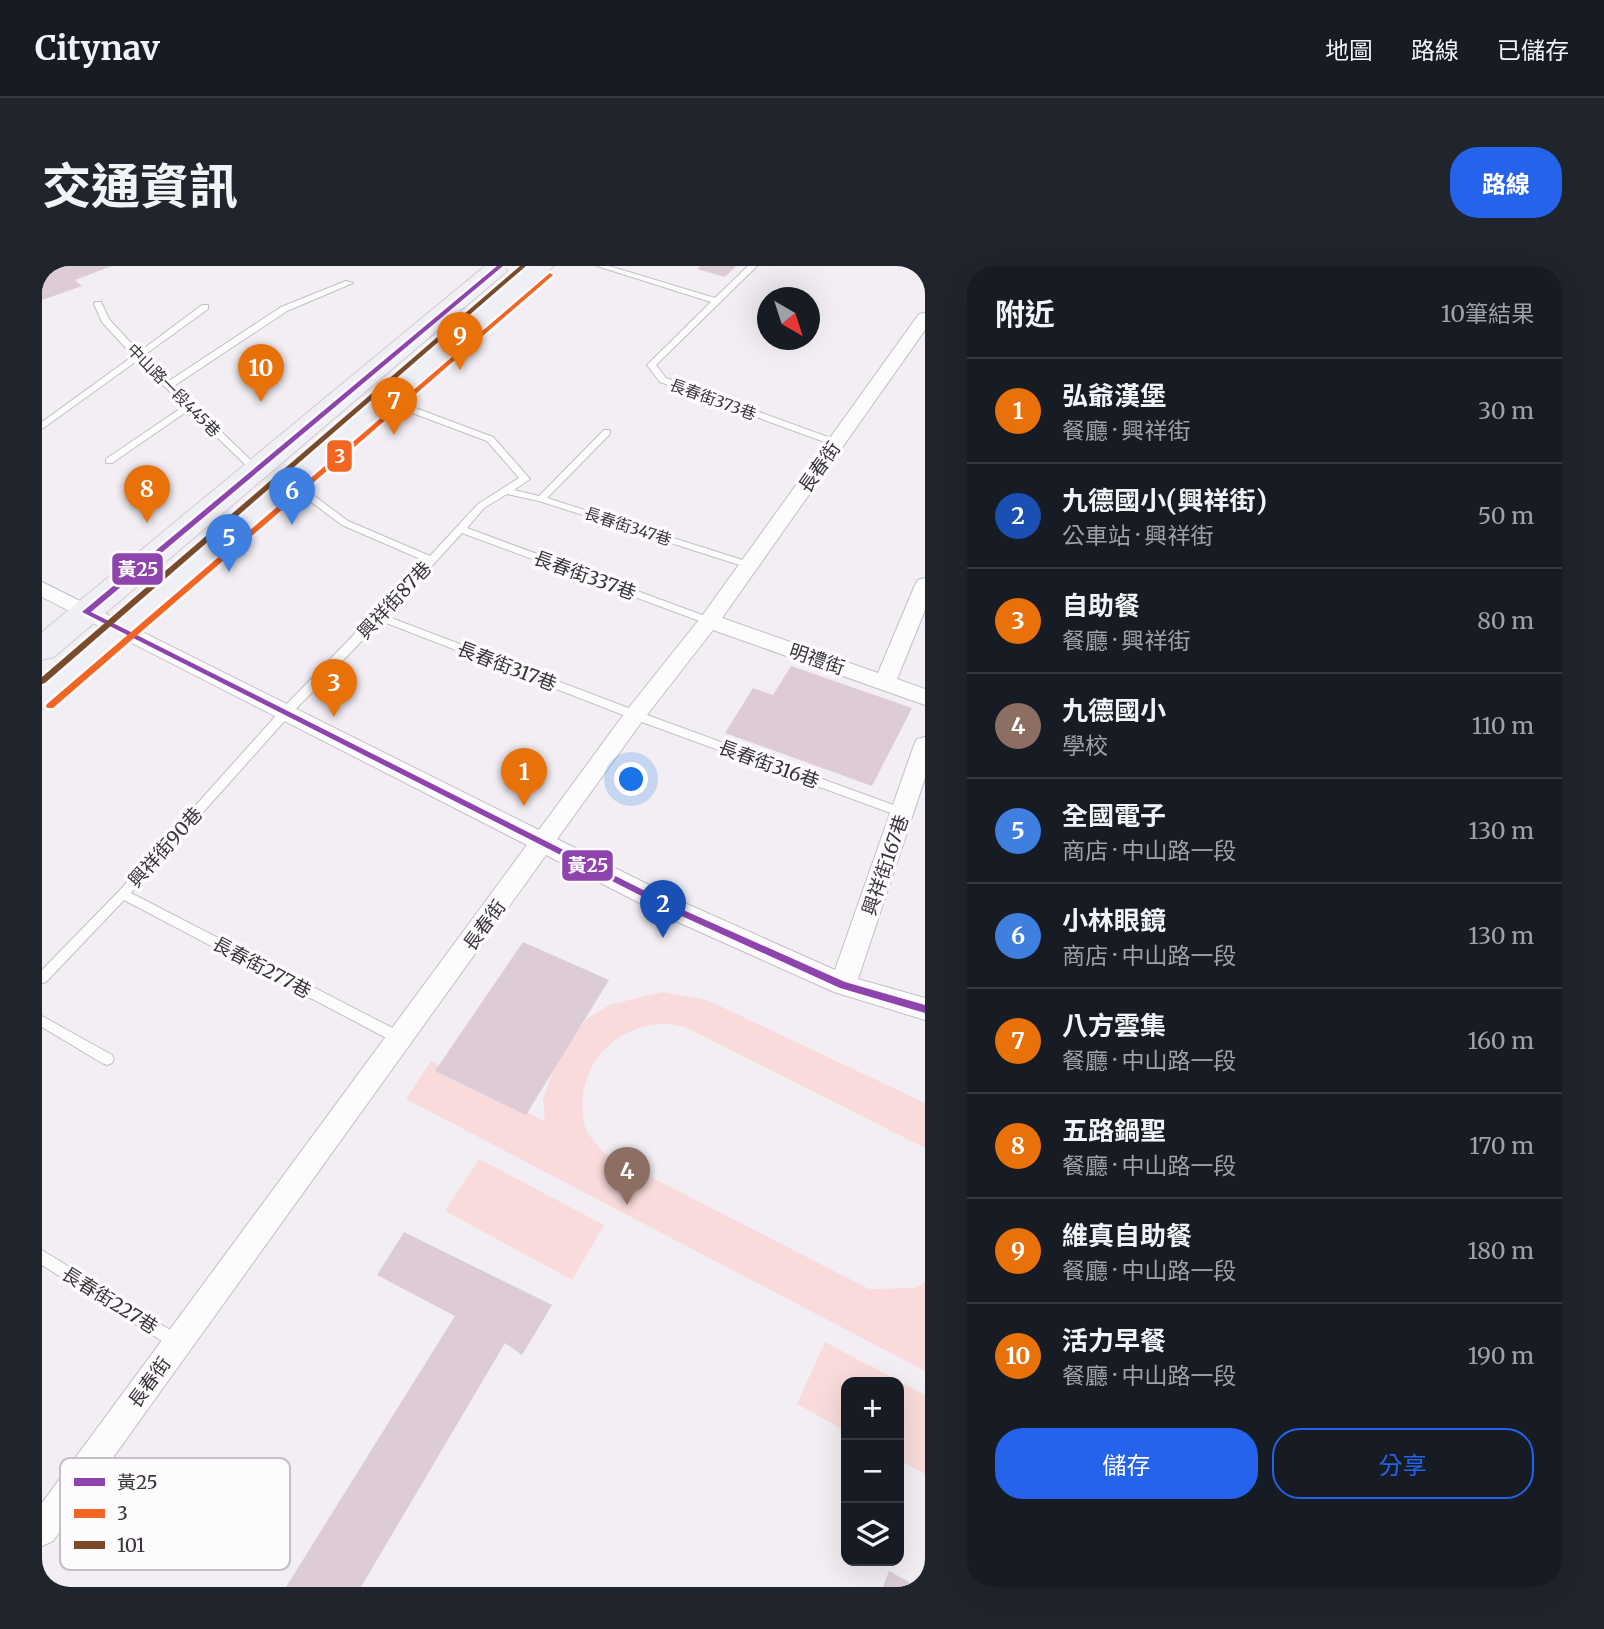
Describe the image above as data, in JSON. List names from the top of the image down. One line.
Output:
{"streets":{"street":["長春街","明禮街","興祥街167巷"],"lane":["中山路一段445巷","長春街373巷","長春街347巷","長春街337巷","興祥街87巷","長春街317巷","長春街316巷","興祥街90巷","長春街277巷","長春街227巷"]},"crossings":[["長春街373巷","長春街"],["長春街","長春街347巷"],["長春街","長春街337巷"],["長春街","明禮街"],["長春街","長春街317巷"],["長春街","長春街316巷"],["長春街","長春街277巷"],["長春街","長春街227巷"],["長春街347巷","興祥街87巷"],["長春街337巷","興祥街87巷"],["長春街337巷","明禮街"],["興祥街87巷","長春街317巷"],["興祥街87巷","興祥街90巷"],["長春街317巷","長春街316巷"],["長春街316巷","興祥街167巷"],["興祥街90巷","長春街277巷"]],"lines":["transit line 黃25","transit line 101","transit line 3"],"legend":["黃25","3","101"],"north":"bottom right","page":{"header":"Citynav","nav":["地圖","路線","已儲存"],"title":"交通資訊","buttons":["路線",["儲存","分享"]],"heading":["附近","10筆結果"],"pins":["9","10","7","8","6","5","3","1","2","4"],"list":[{"mark":"1","name":"弘爺漢堡","note":"餐廳 · 興祥街","value":"30 m"},{"mark":"2","name":"九德國小(興祥街)","note":"公車站 · 興祥街","value":"50 m"},{"mark":"3","name":"自助餐","note":"餐廳 · 興祥街","value":"80 m"},{"mark":"4","name":"九德國小","note":"學校","value":"110 m"},{"mark":"5","name":"全國電子","note":"商店 · 中山路一段","value":"130 m"},{"mark":"6","name":"小林眼鏡","note":"商店 · 中山路一段","value":"130 m"},{"mark":"7","name":"八方雲集","note":"餐廳 · 中山路一段","value":"160 m"},{"mark":"8","name":"五路鍋聖","note":"餐廳 · 中山路一段","value":"170 m"},{"mark":"9","name":"維真自助餐","note":"餐廳 · 中山路一段","value":"180 m"},{"mark":"10","name":"活力早餐","note":"餐廳 · 中山路一段","value":"190 m"}],"map_buttons":["+","−"]}}
